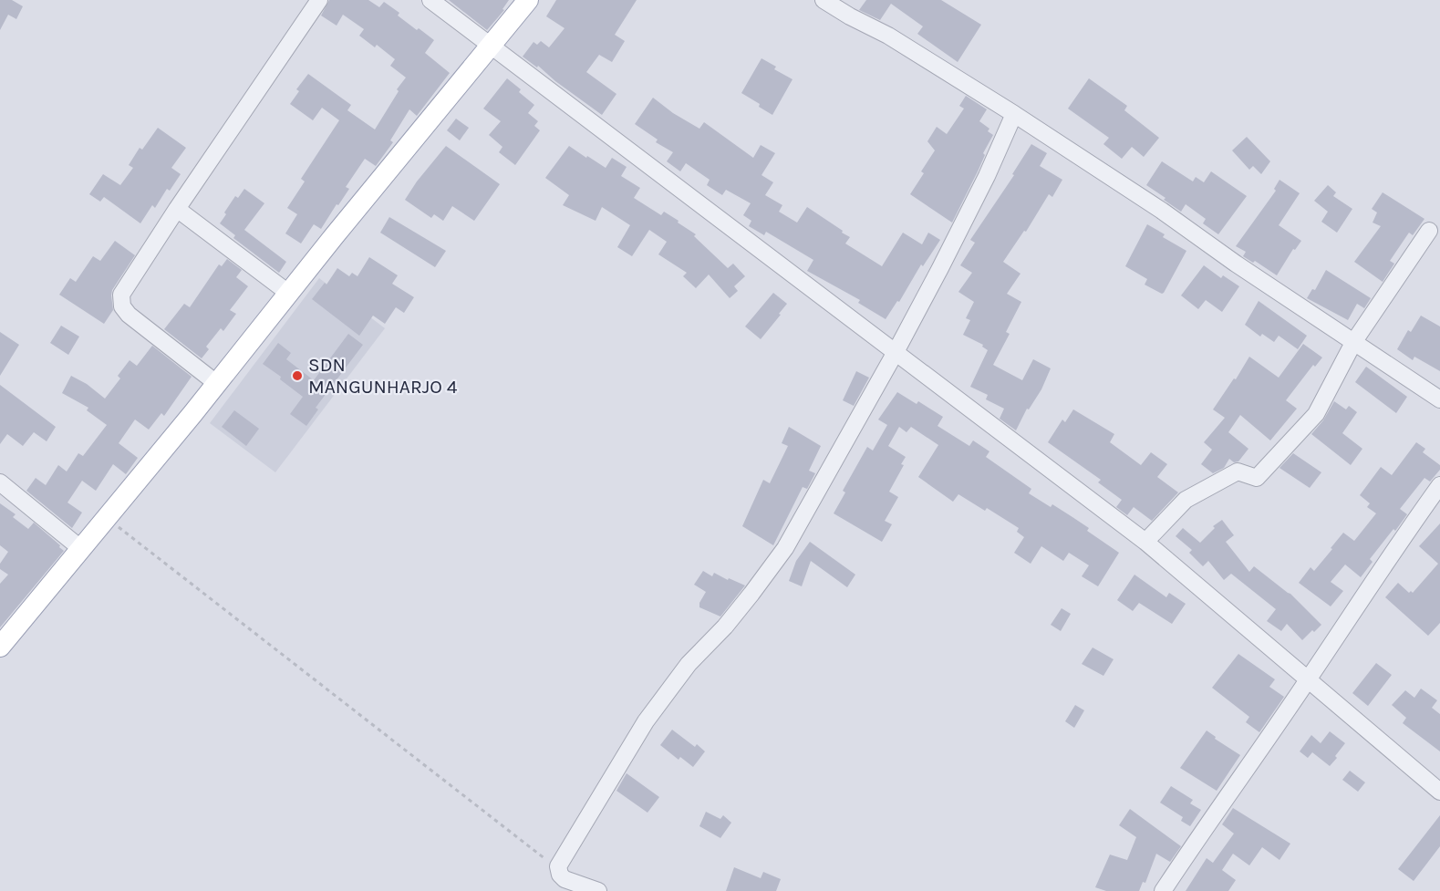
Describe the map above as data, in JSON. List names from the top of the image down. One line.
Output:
{"places":["SDN MANGUNHARJO 4"]}
